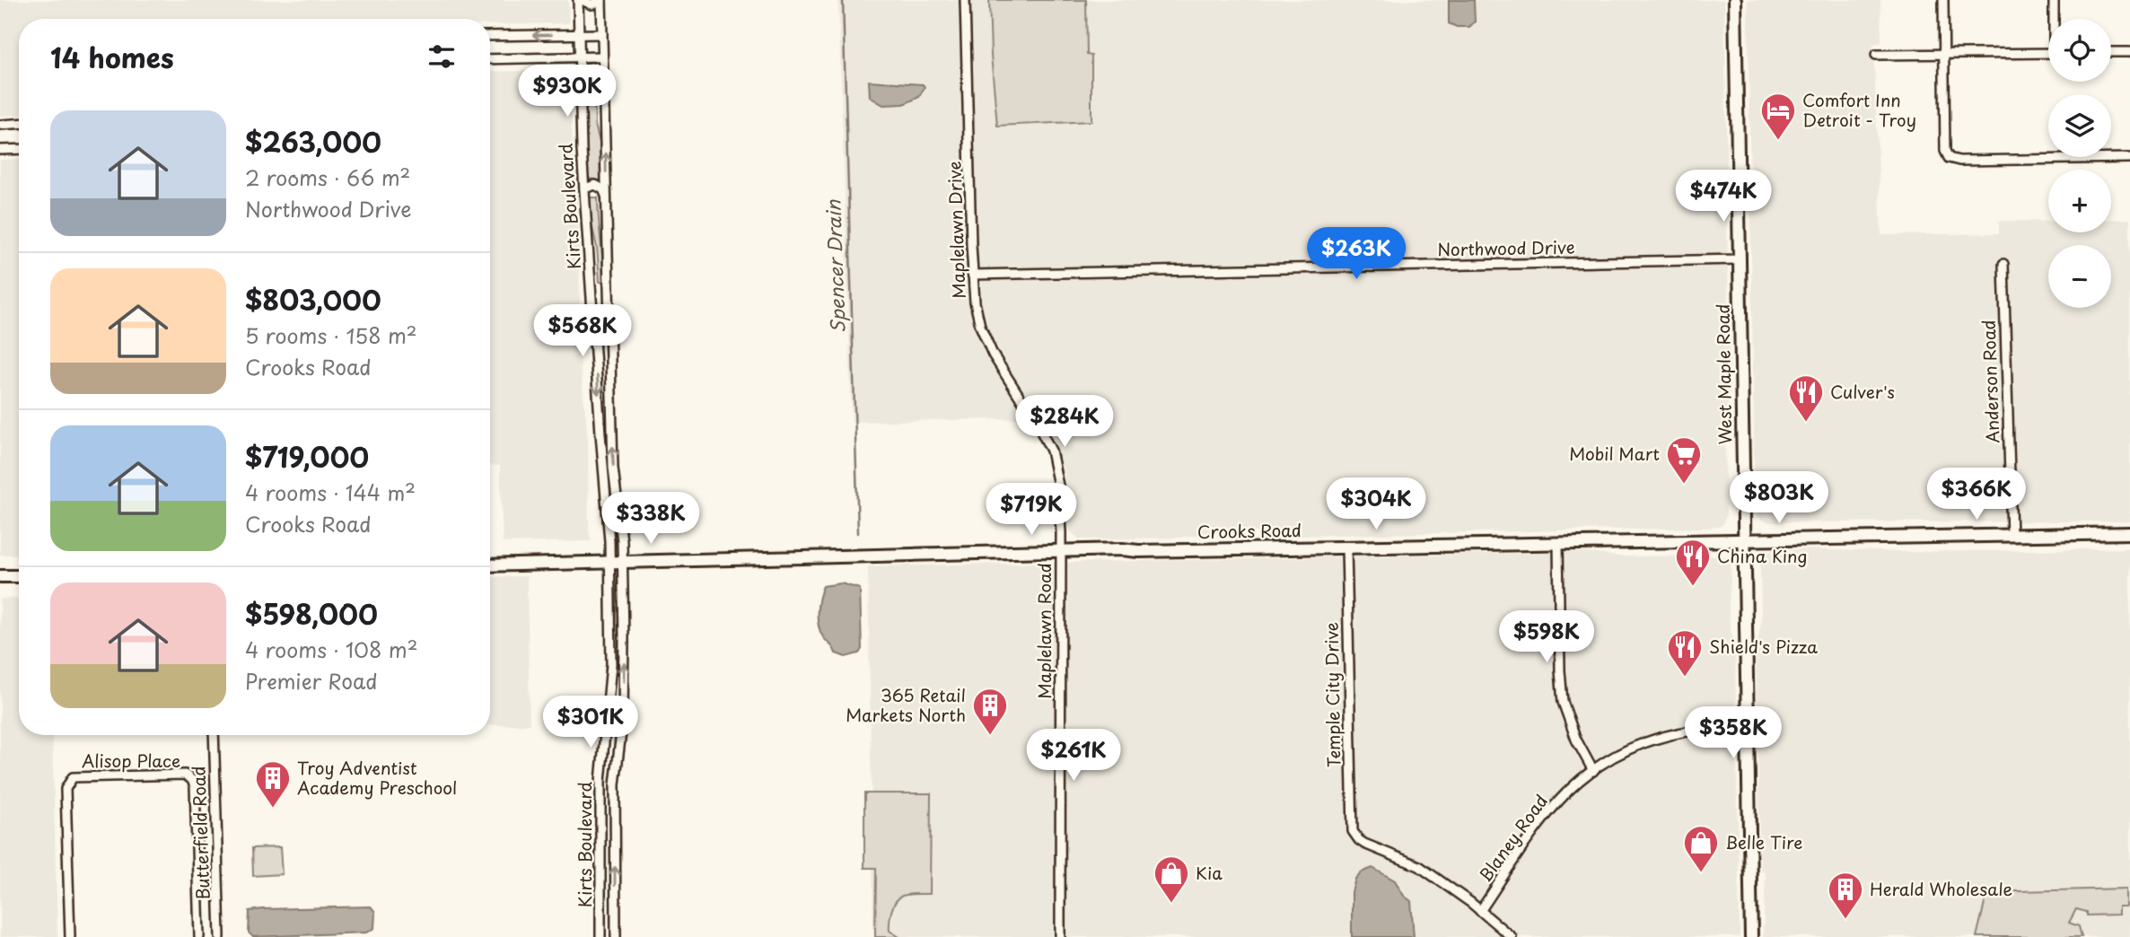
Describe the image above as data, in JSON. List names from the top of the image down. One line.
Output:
{"streets":{"main road":["West Maple Road","Crooks Road"],"street":["Kirts Boulevard","Maplelawn Drive","Northwood Drive","Anderson Road","Maplelawn Road","Temple City Drive","Alisop Place","Butterfield Road","Blaney Road"]},"crossings":[["Kirts Boulevard","Crooks Road"],["Maplelawn Drive","Northwood Drive"],["Maplelawn Drive","Crooks Road"],["Maplelawn Drive","Maplelawn Road"],["Northwood Drive","West Maple Road"],["West Maple Road","Crooks Road"],["West Maple Road","Blaney Road"],["Anderson Road","Crooks Road"],["Crooks Road","Maplelawn Road"],["Crooks Road","Temple City Drive"],["Temple City Drive","Blaney Road"]],"water":["Spencer Drain"],"places":{"hotel":["Comfort Inn Detroit - Troy"],"restaurant":["Culver's","China King","Shield's Pizza"],"supermarket":["Mobil Mart"],"building":["365 Retail Markets North","Troy Adventist Academy Preschool","Herald Wholesale"],"shop":["Belle Tire","Kia"]},"page":{"map_buttons":["+","−"],"heading":"14 homes","price":["$930K","$474K","$263K","$568K","$284K","$366K","$803K","$304K","$719K","$338K","$598K","$301K","$358K","$261K"],"list":[{"name":"$263,000","note":"2 rooms · 66 m² · Northwood Drive"},{"name":"$803,000","note":"5 rooms · 158 m² · Crooks Road"},{"name":"$719,000","note":"4 rooms · 144 m² · Crooks Road"},{"name":"$598,000","note":"4 rooms · 108 m² · Premier Road"}]}}
